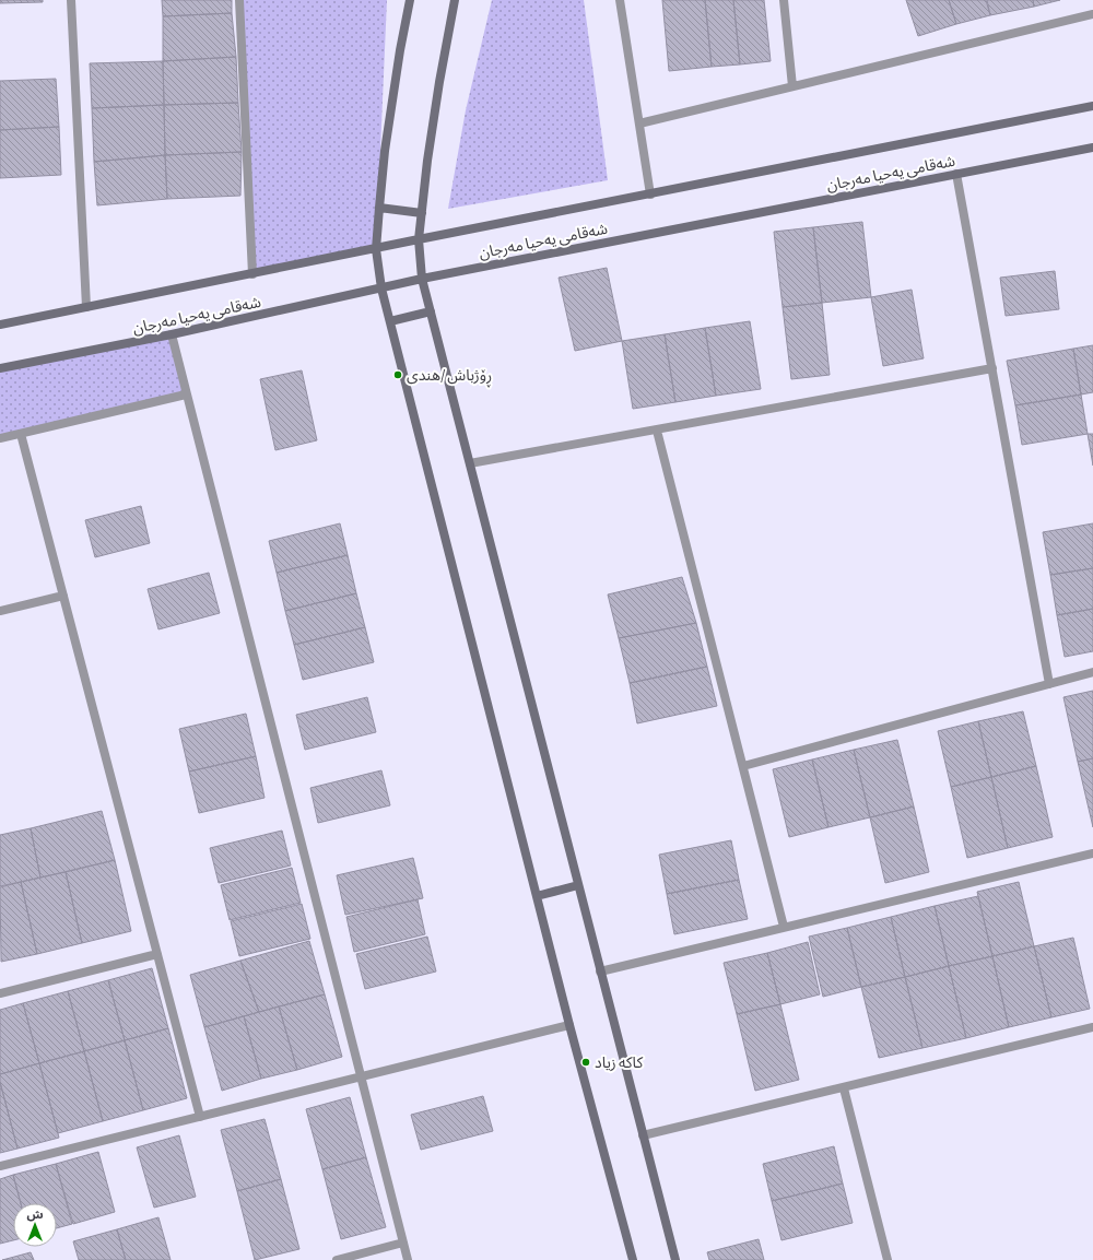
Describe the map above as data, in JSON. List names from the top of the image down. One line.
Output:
{"streets":{"street":["شەقامی یەحیا مەرجان"]},"places":["ڕۆژباش /ھندی","کاکە زیاد"],"north":"top"}
